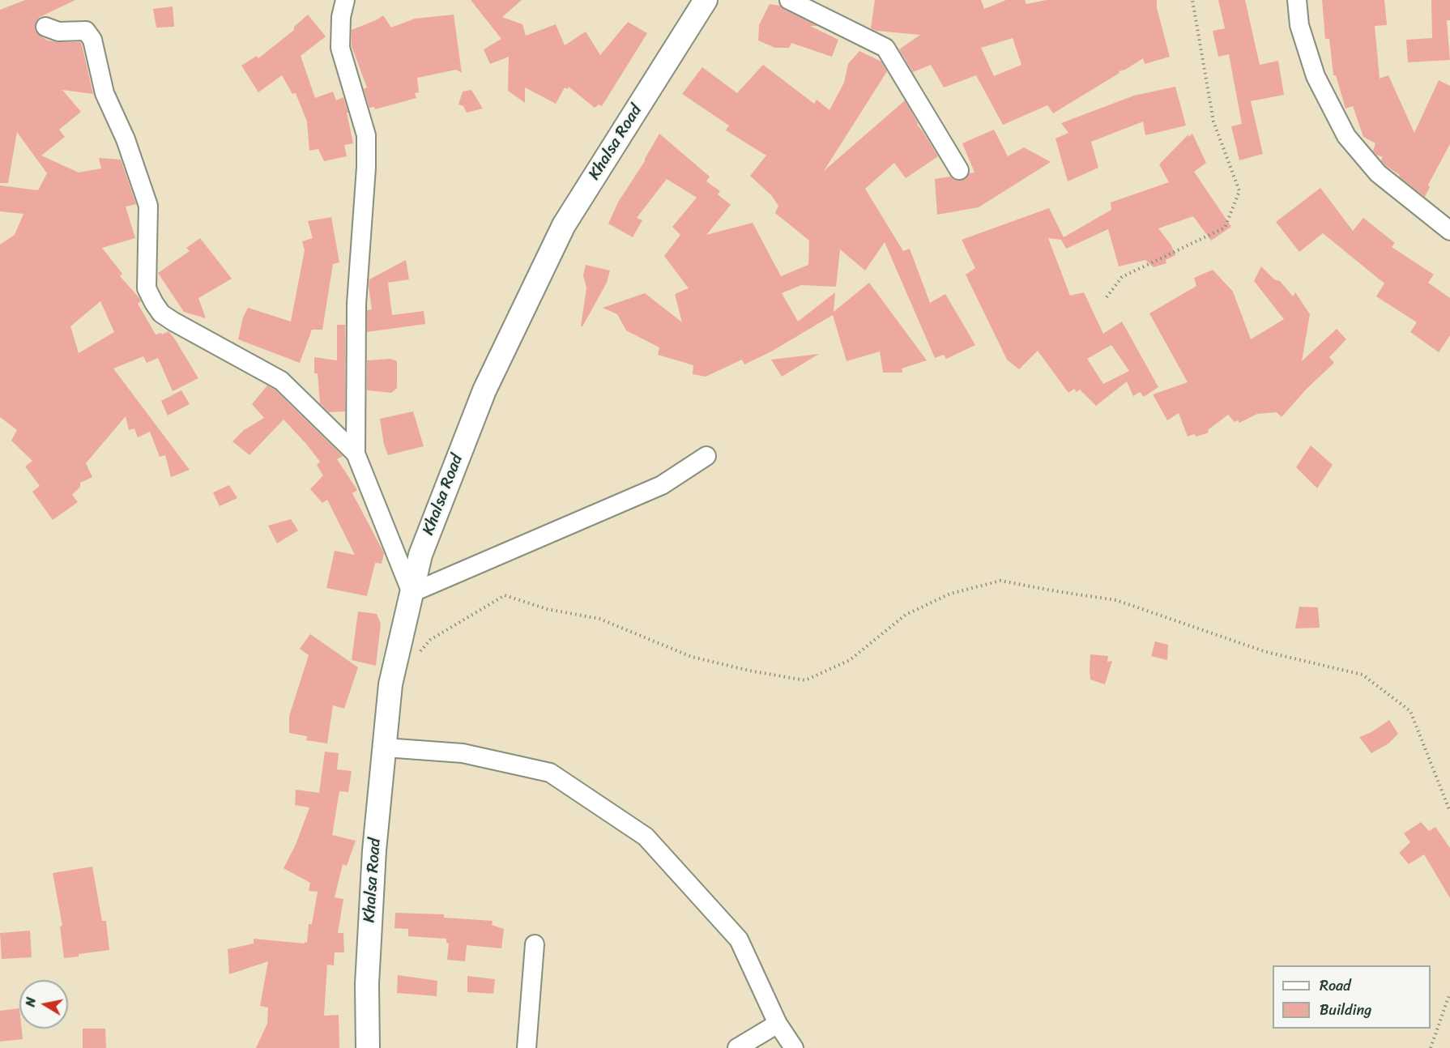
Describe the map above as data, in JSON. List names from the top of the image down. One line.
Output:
{"streets":{"main road":["Khalsa Road"]},"legend":["Road","Building"],"north":"left"}
